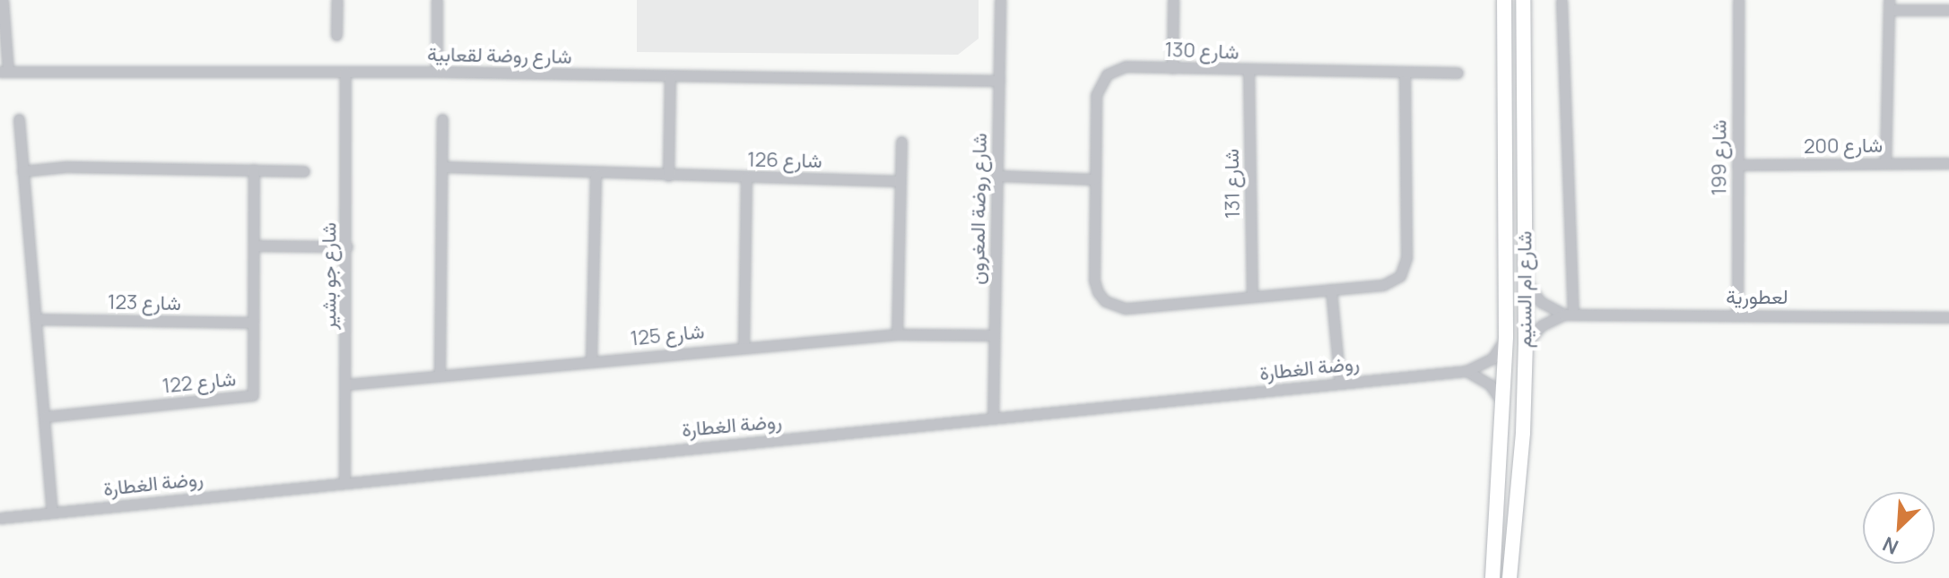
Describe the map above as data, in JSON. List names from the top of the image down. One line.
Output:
{"streets":{"main road":["شارع ام السنيم"],"street":["شارع 130","شارع روضة لقعابية","شارع 200","شارع 199","شارع 126","شارع 131","شارع روضة المغرون","شارع جو بشير","لعطورية","شارع 123","شارع 125","روضة الغطارة","شارع 122"]},"crossings":[["شارع 130","شارع 131"],["شارع روضة لقعابية","شارع روضة المغرون"],["شارع روضة لقعابية","شارع جو بشير"],["شارع 200","شارع 199"],["شارع 199","لعطورية"],["شارع روضة المغرون","شارع 125"],["شارع روضة المغرون","روضة الغطارة"],["شارع جو بشير","شارع 125"],["شارع جو بشير","روضة الغطارة"],["شارع ام السنيم","روضة الغطارة"],["شارع 123","شارع 122"]],"north":"bottom left"}
